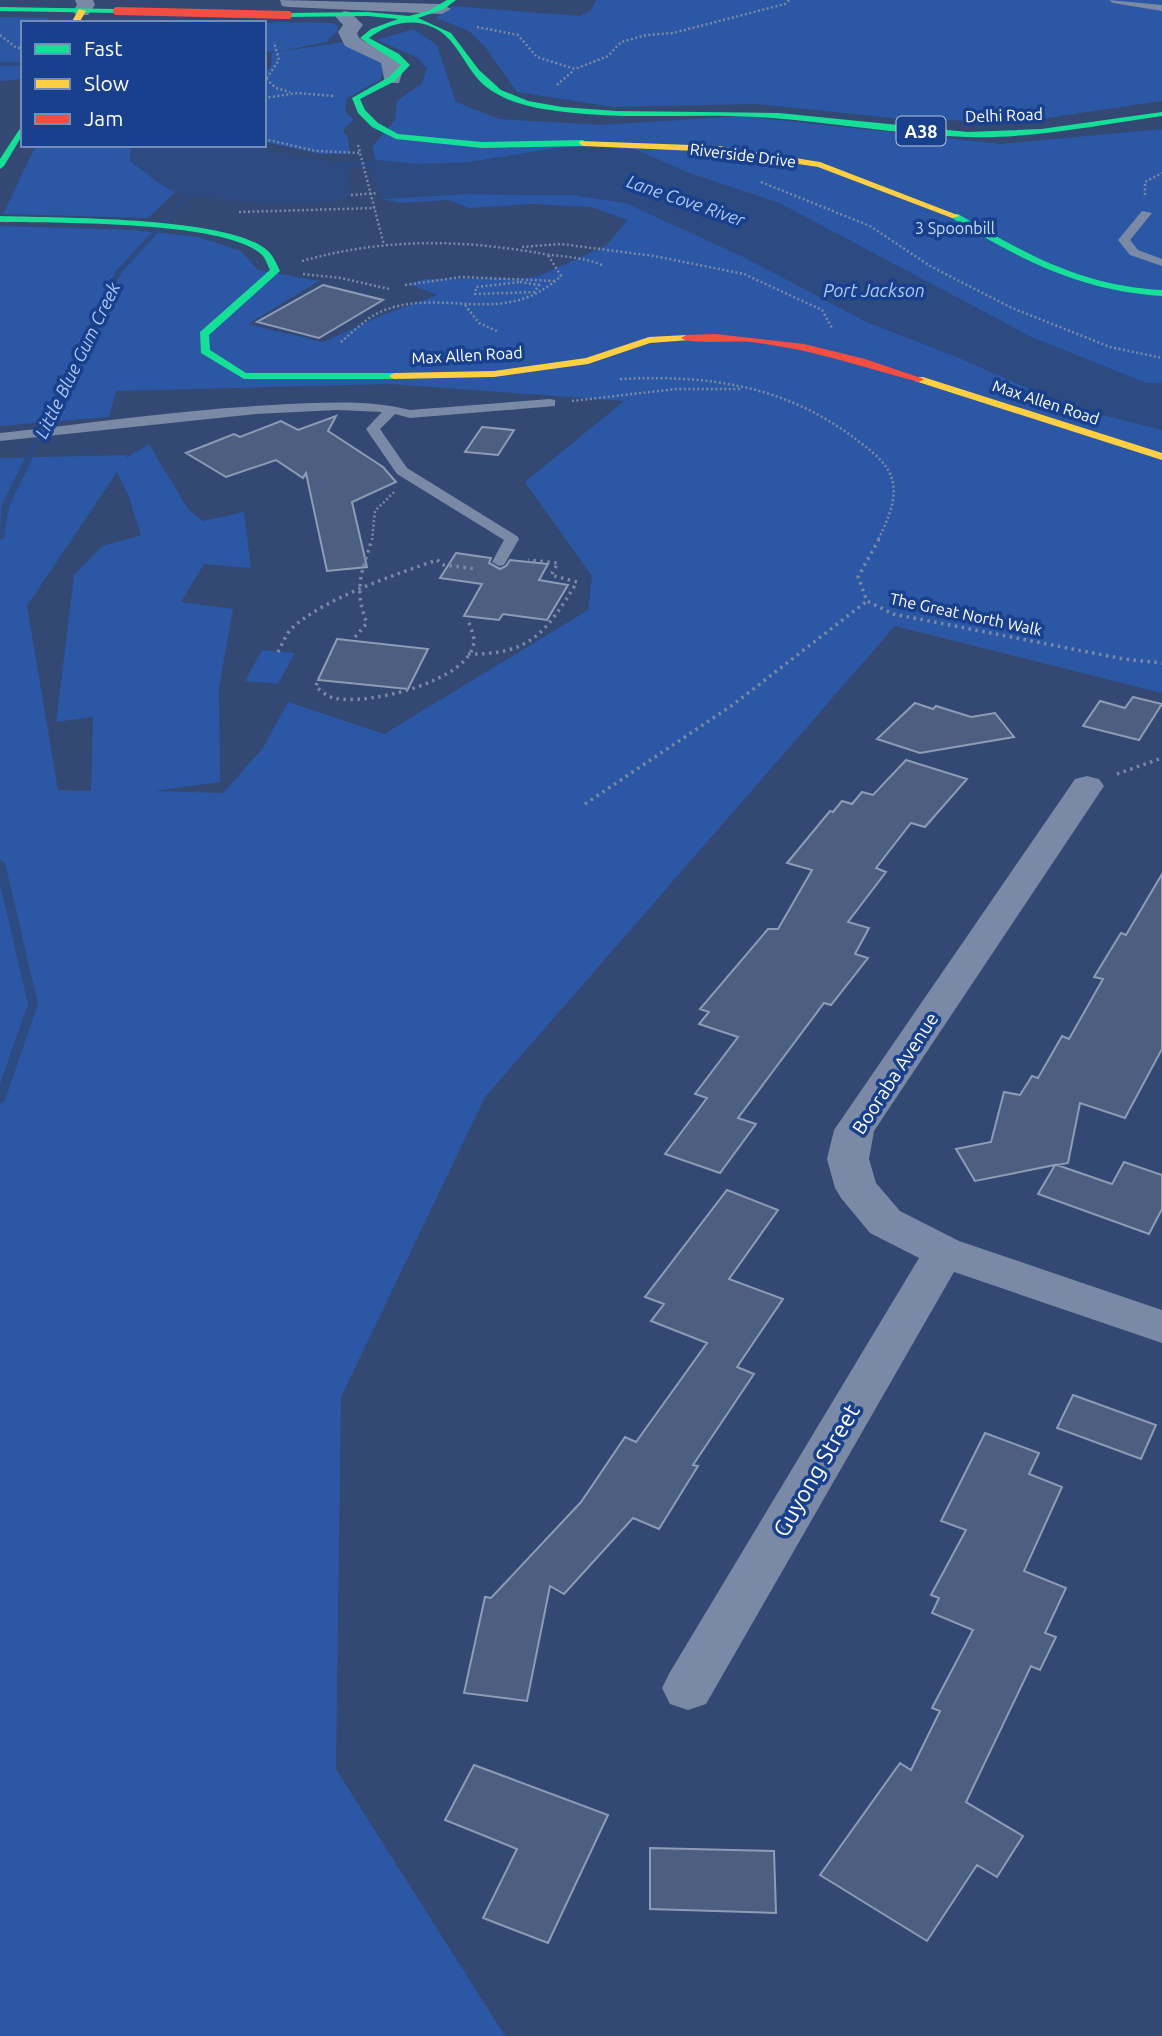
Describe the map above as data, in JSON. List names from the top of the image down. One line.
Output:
{"streets":{"street":["Delhi Road","A38","Riverside Drive","Max Allen Road","Booraba Avenue","Guyong Street"],"path":["The Great North Walk"]},"crossings":[["Delhi Road","A38"],["Booraba Avenue","Guyong Street"]],"water":["Lane Cove River","Port Jackson","Little Blue Gum Creek"],"parks":["3 Spoonbill"],"legend":["Fast","Slow","Jam"]}
